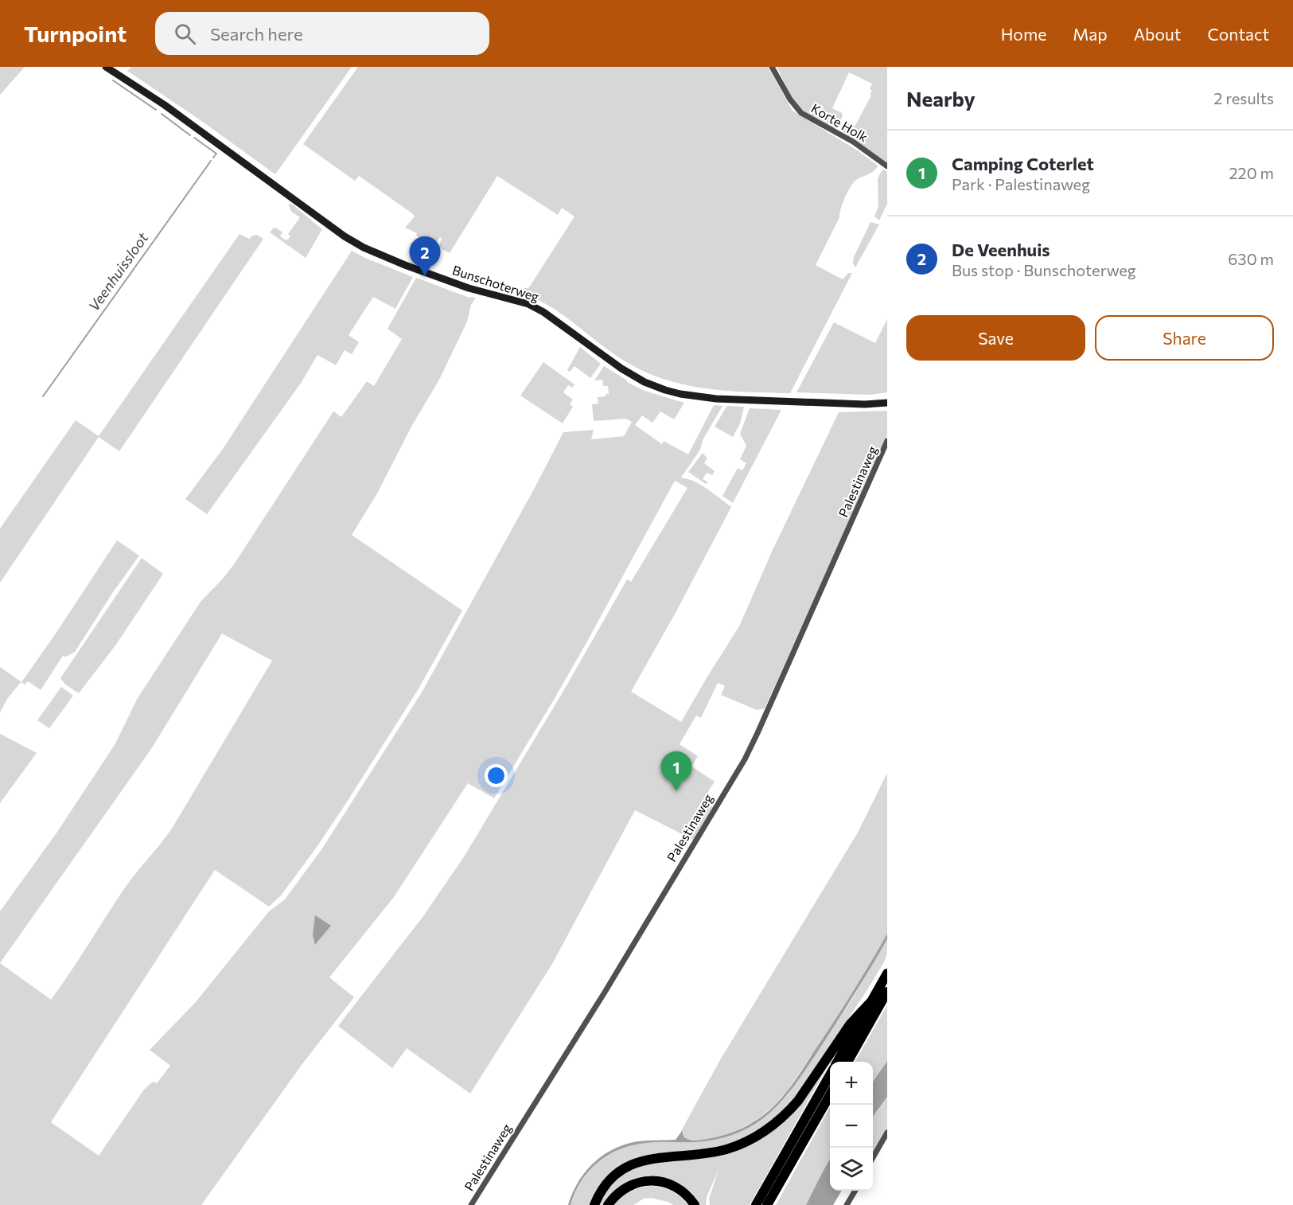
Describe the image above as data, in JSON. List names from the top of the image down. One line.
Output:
{"streets":{"main road":["Bunschoterweg"],"street":["Korte Holk","Palestinaweg"]},"water":["Veenhuissloot"],"page":{"header":"Turnpoint","search":"Search here","nav":["Home","Map","About","Contact"],"heading":["Nearby","2 results"],"list":[{"mark":"1","name":"Camping Coterlet","note":"Park · Palestinaweg","value":"220 m"},{"mark":"2","name":"De Veenhuis","note":"Bus stop · Bunschoterweg","value":"630 m"}],"pins":["2","1"],"buttons":["Save","Share"],"map_buttons":["+","−"]}}
